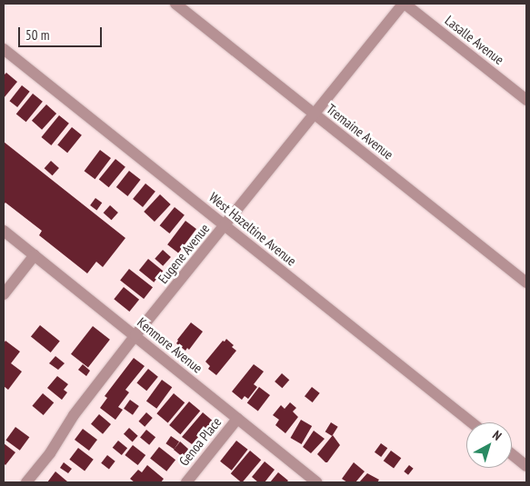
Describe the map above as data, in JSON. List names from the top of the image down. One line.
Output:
{"streets":{"street":["Lasalle Avenue","Tremaine Avenue","West Hazeltine Avenue","Eugene Avenue","Kenmore Avenue","Genoa Place"]},"crossings":[["Lasalle Avenue","Eugene Avenue"],["Tremaine Avenue","Eugene Avenue"],["West Hazeltine Avenue","Eugene Avenue"],["Eugene Avenue","Kenmore Avenue"],["Kenmore Avenue","Genoa Place"]],"scale_bar":"50 m","north":"top right"}
